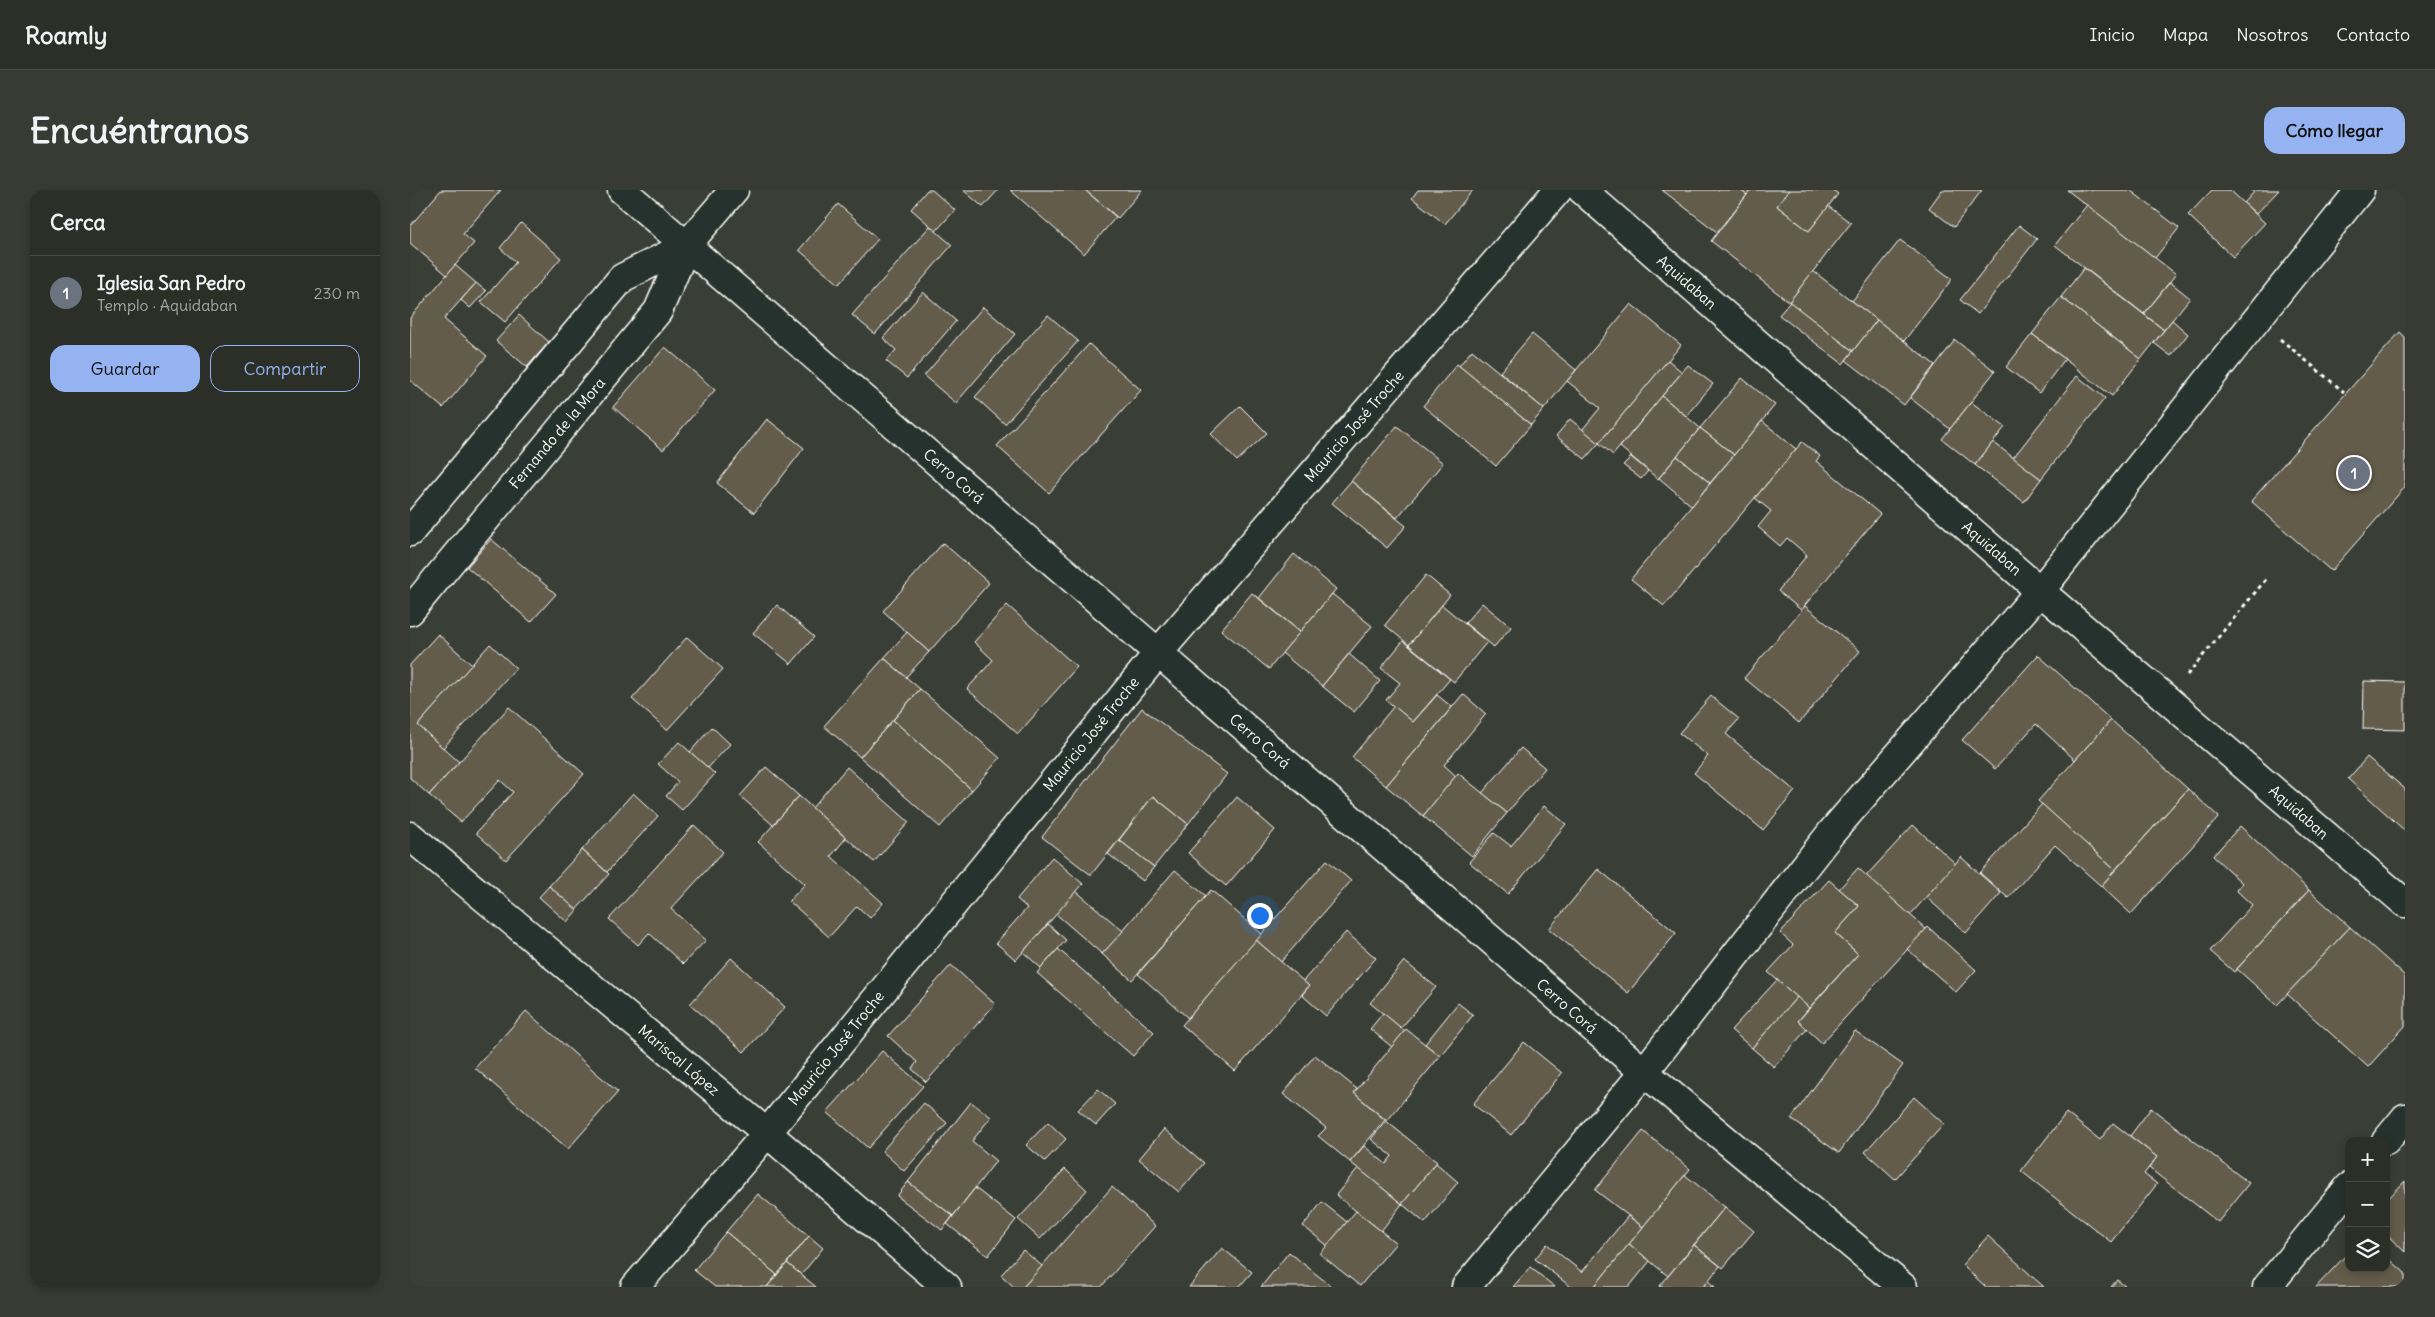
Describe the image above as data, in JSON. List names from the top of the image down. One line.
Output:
{"streets":{"street":["Aquidaban","Mauricio José Troche","Fernando de la Mora","Cerro Corá","Mariscal López"]},"crossings":[["Mauricio José Troche","Cerro Corá"],["Mauricio José Troche","Mariscal López"],["Fernando de la Mora","Cerro Corá"]],"page":{"header":"Roamly","nav":["Inicio","Mapa","Nosotros","Contacto"],"buttons":["Cómo llegar",["Guardar","Compartir"]],"title":"Encuéntranos","heading":"Cerca","list":[{"mark":"1","name":"Iglesia San Pedro","note":"Templo · Aquidaban","value":"230 m"}],"pins":"1","map_buttons":["+","−"]}}
